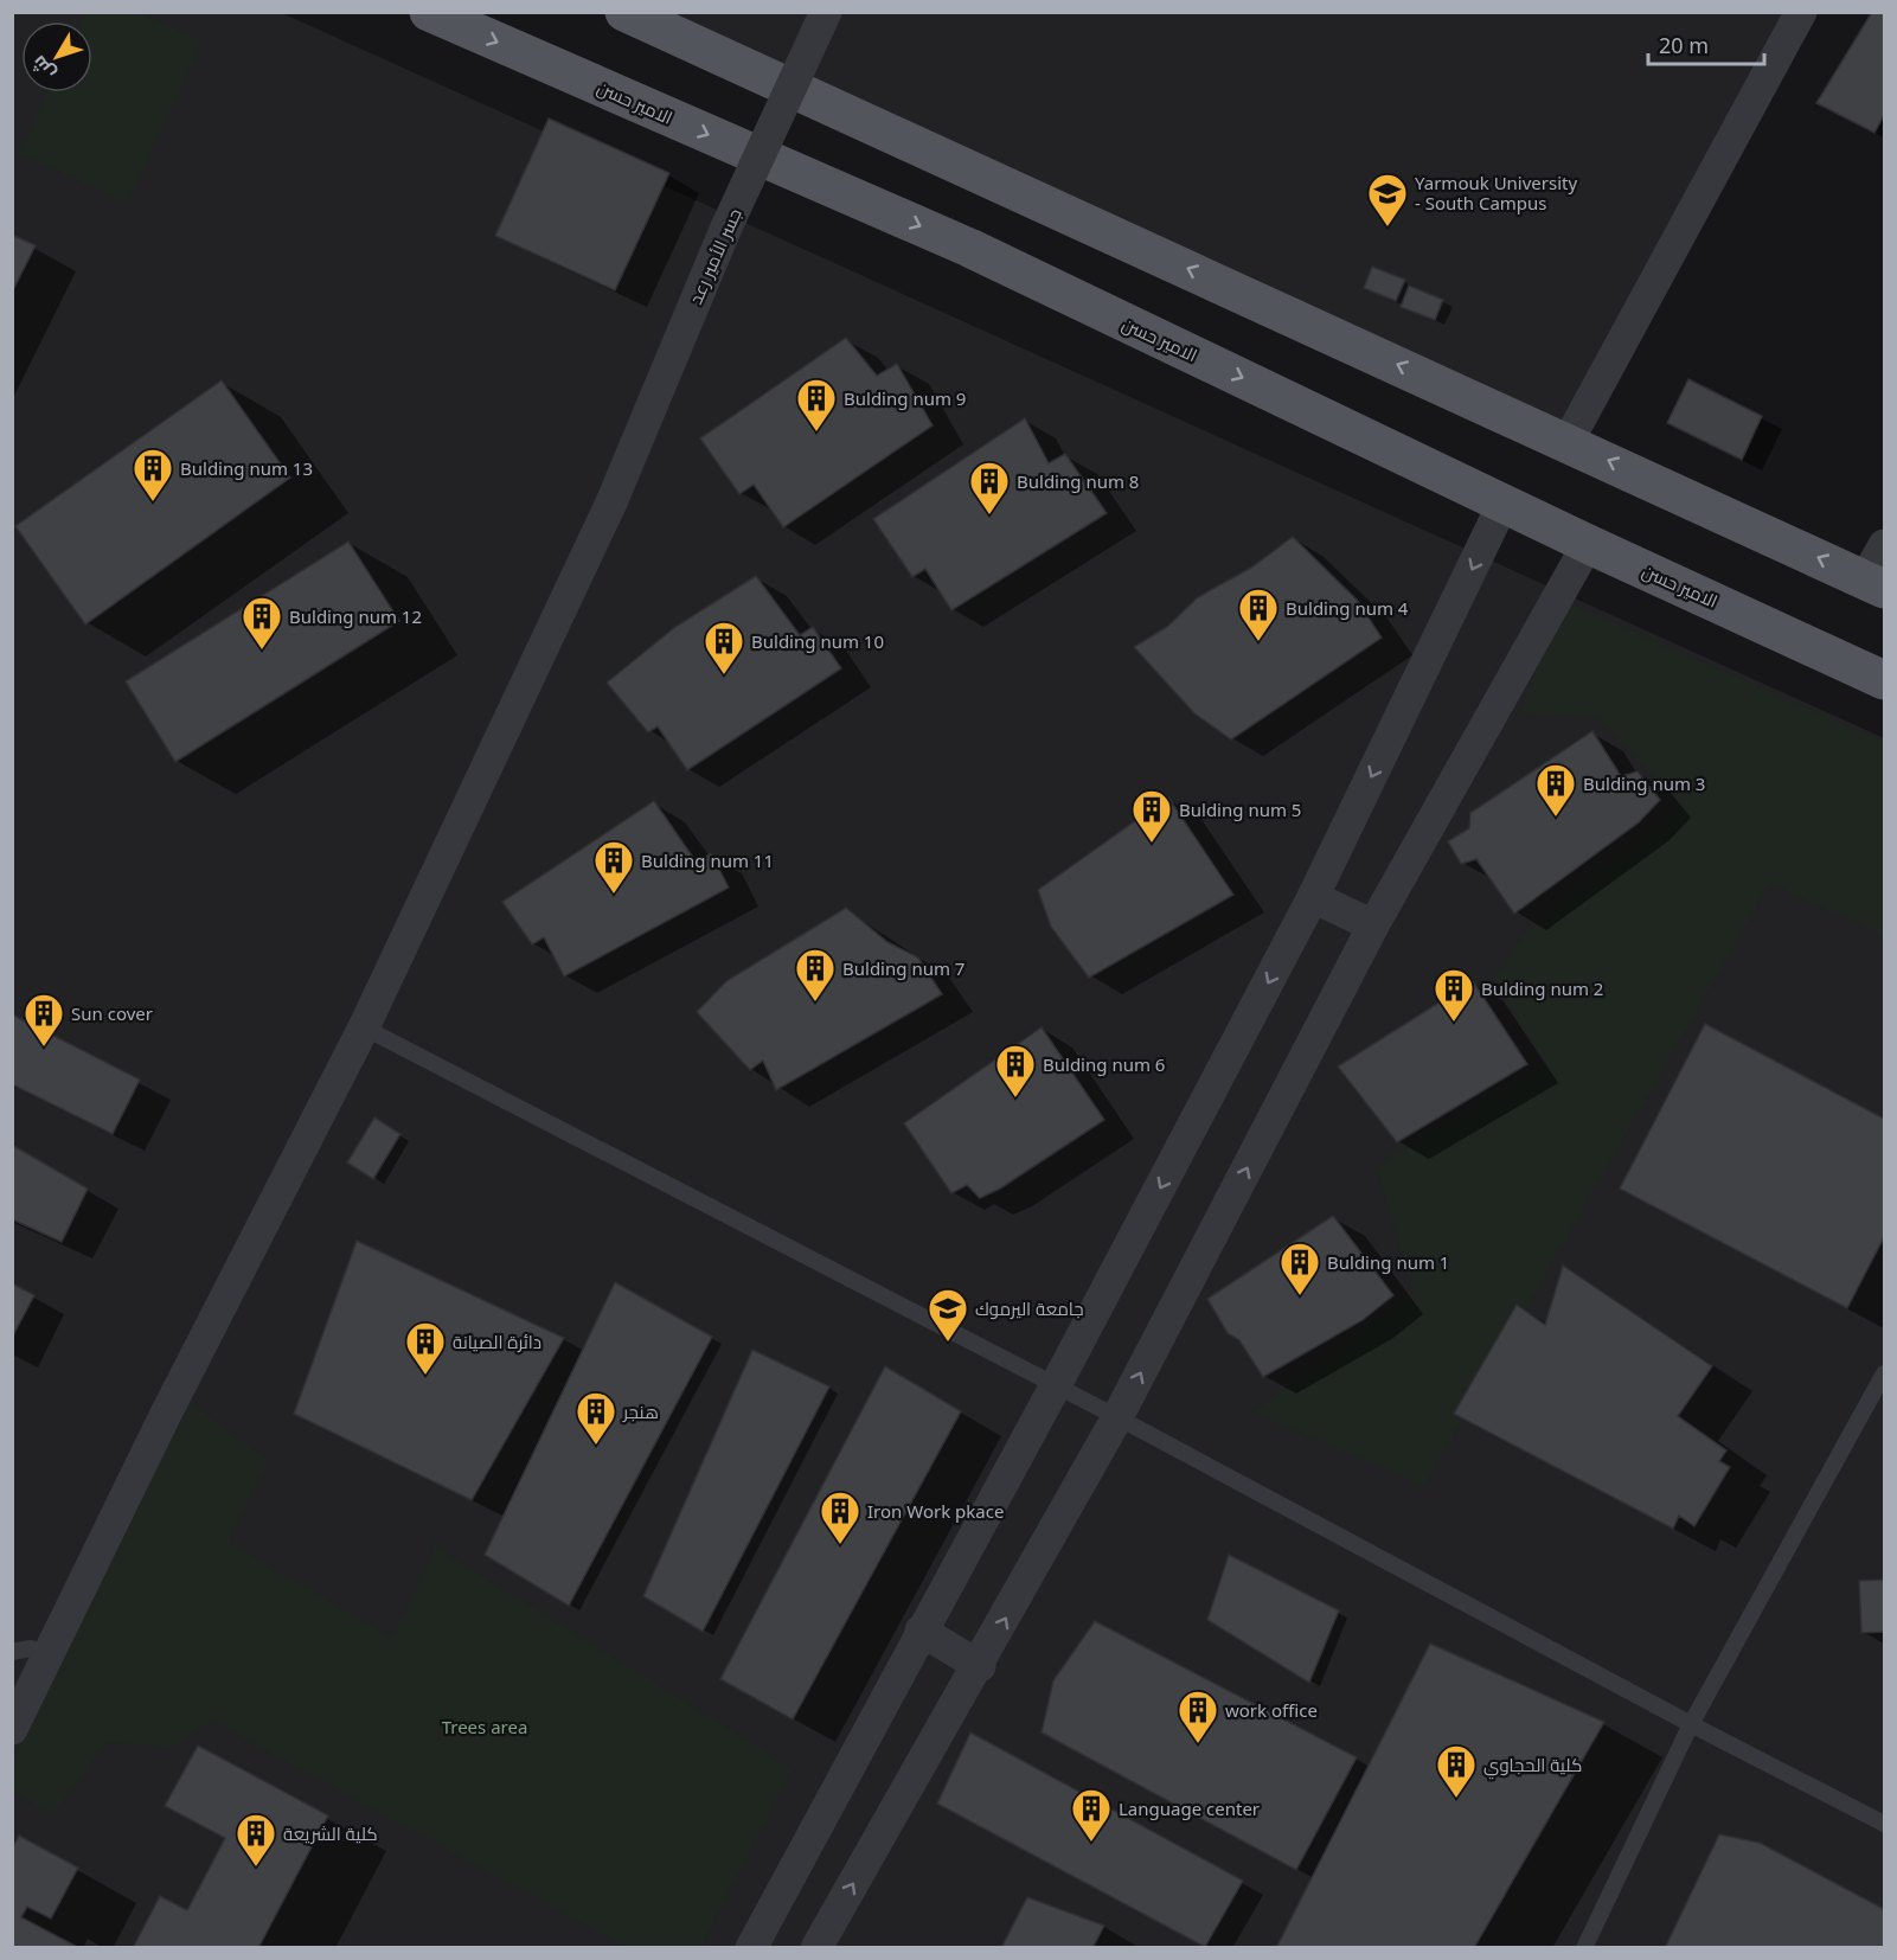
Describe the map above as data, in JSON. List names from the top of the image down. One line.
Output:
{"streets":{"main road":["الامير حسن"],"street":["جسر الأمير رعد"]},"parks":["Trees area"],"places":{"school or university":["Yarmouk University - South Campus","جامعة اليرموك"],"building":["Bulding num 9","Bulding num 13","Bulding num 8","Bulding num 4","Bulding num 12","Bulding num 10","Bulding num 3","Bulding num 5","Bulding num 11","Bulding num 7","Bulding num 2","Sun cover","Bulding num 6","Bulding num 1","دائرة الصيانة","هنجر","Iron Work pkace","work office","كلية الحجاوي","Language center","كلية الشريعة"]},"scale_bar":"20 m","north":"bottom left"}
